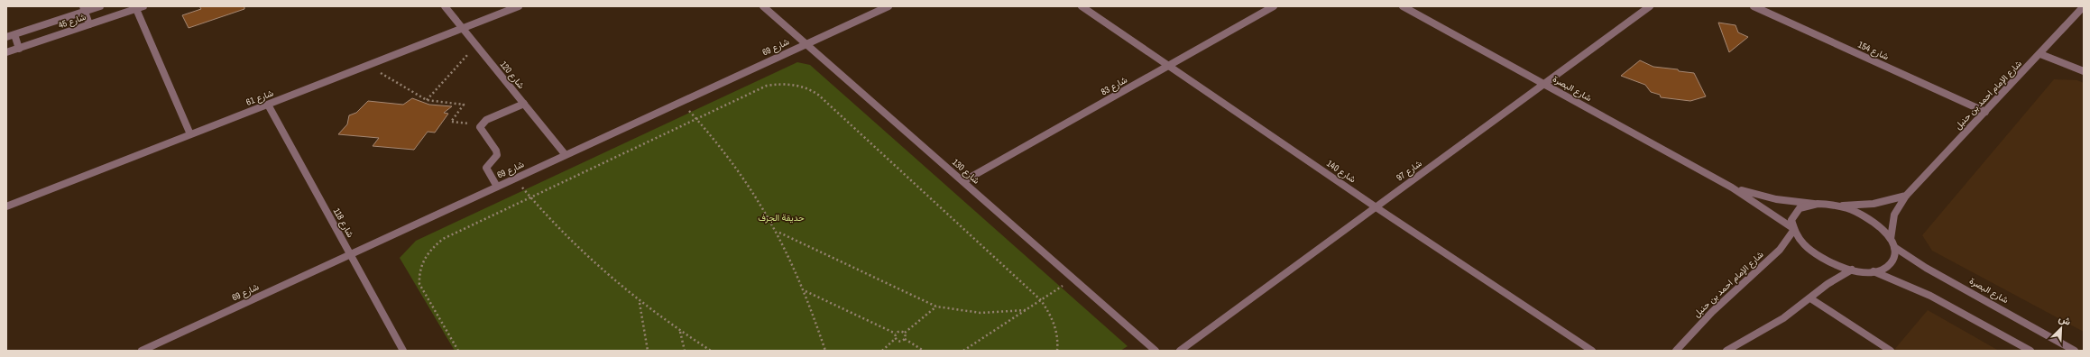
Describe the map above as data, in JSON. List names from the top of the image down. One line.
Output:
{"streets":{"street":["شارع 45","شارع 69","شارع 154","شارع 120","شارع 83","شارع البصرة","شارع الإمام احمد بن حنبل","شارع 61","شارع 97","شارع 130","شارع 140","شارع 118"]},"crossings":[["شارع 69","شارع 120"],["شارع 69","شارع 130"],["شارع 69","شارع 118"],["شارع 154","شارع الإمام احمد بن حنبل"],["شارع 120","شارع 61"],["شارع 83","شارع 130"],["شارع 83","شارع 140"],["شارع البصرة","شارع الإمام احمد بن حنبل"],["شارع البصرة","شارع 97"],["شارع 61","شارع 118"],["شارع 97","شارع 140"]],"parks":["حديقة الجرف"],"north":"top right"}
